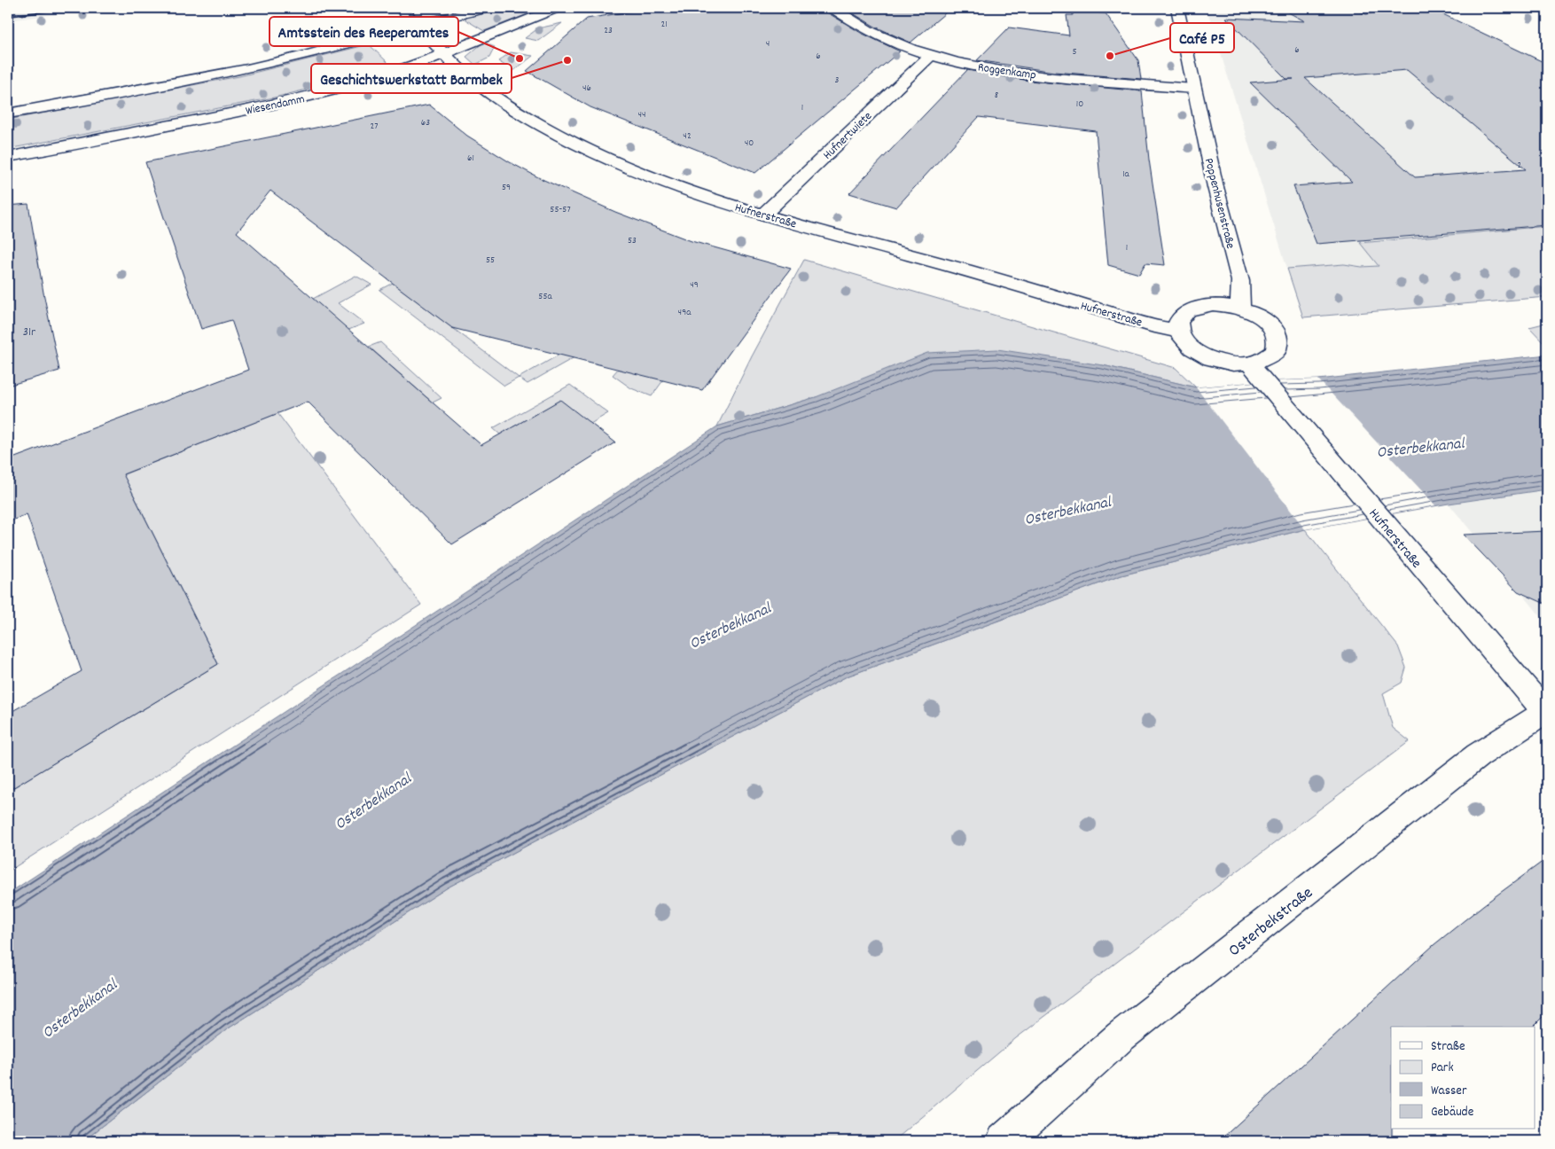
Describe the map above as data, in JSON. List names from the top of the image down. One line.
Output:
{"streets":{"street":["Roggenkamp","Wiesendamm","Hufnertwiete","Poppenhusenstraße","Hufnerstraße","Osterbekstraße"]},"crossings":[["Roggenkamp","Hufnertwiete"],["Roggenkamp","Poppenhusenstraße"],["Wiesendamm","Hufnerstraße"],["Hufnertwiete","Hufnerstraße"],["Poppenhusenstraße","Hufnerstraße"],["Hufnerstraße","Osterbekstraße"]],"water":["Osterbekkanal"],"places":["Café P5","Amtsstein des Reeperamtes","Geschichtswerkstatt Barmbek"],"house_numbers":["21","23","4","6","5","6","3","46","8","10","1","44","63","27","42","40","61","2","1a","59","55-57","53","1","55","49","55a","49a","31r"],"legend":["Straße","Park","Wasser","Gebäude"]}
